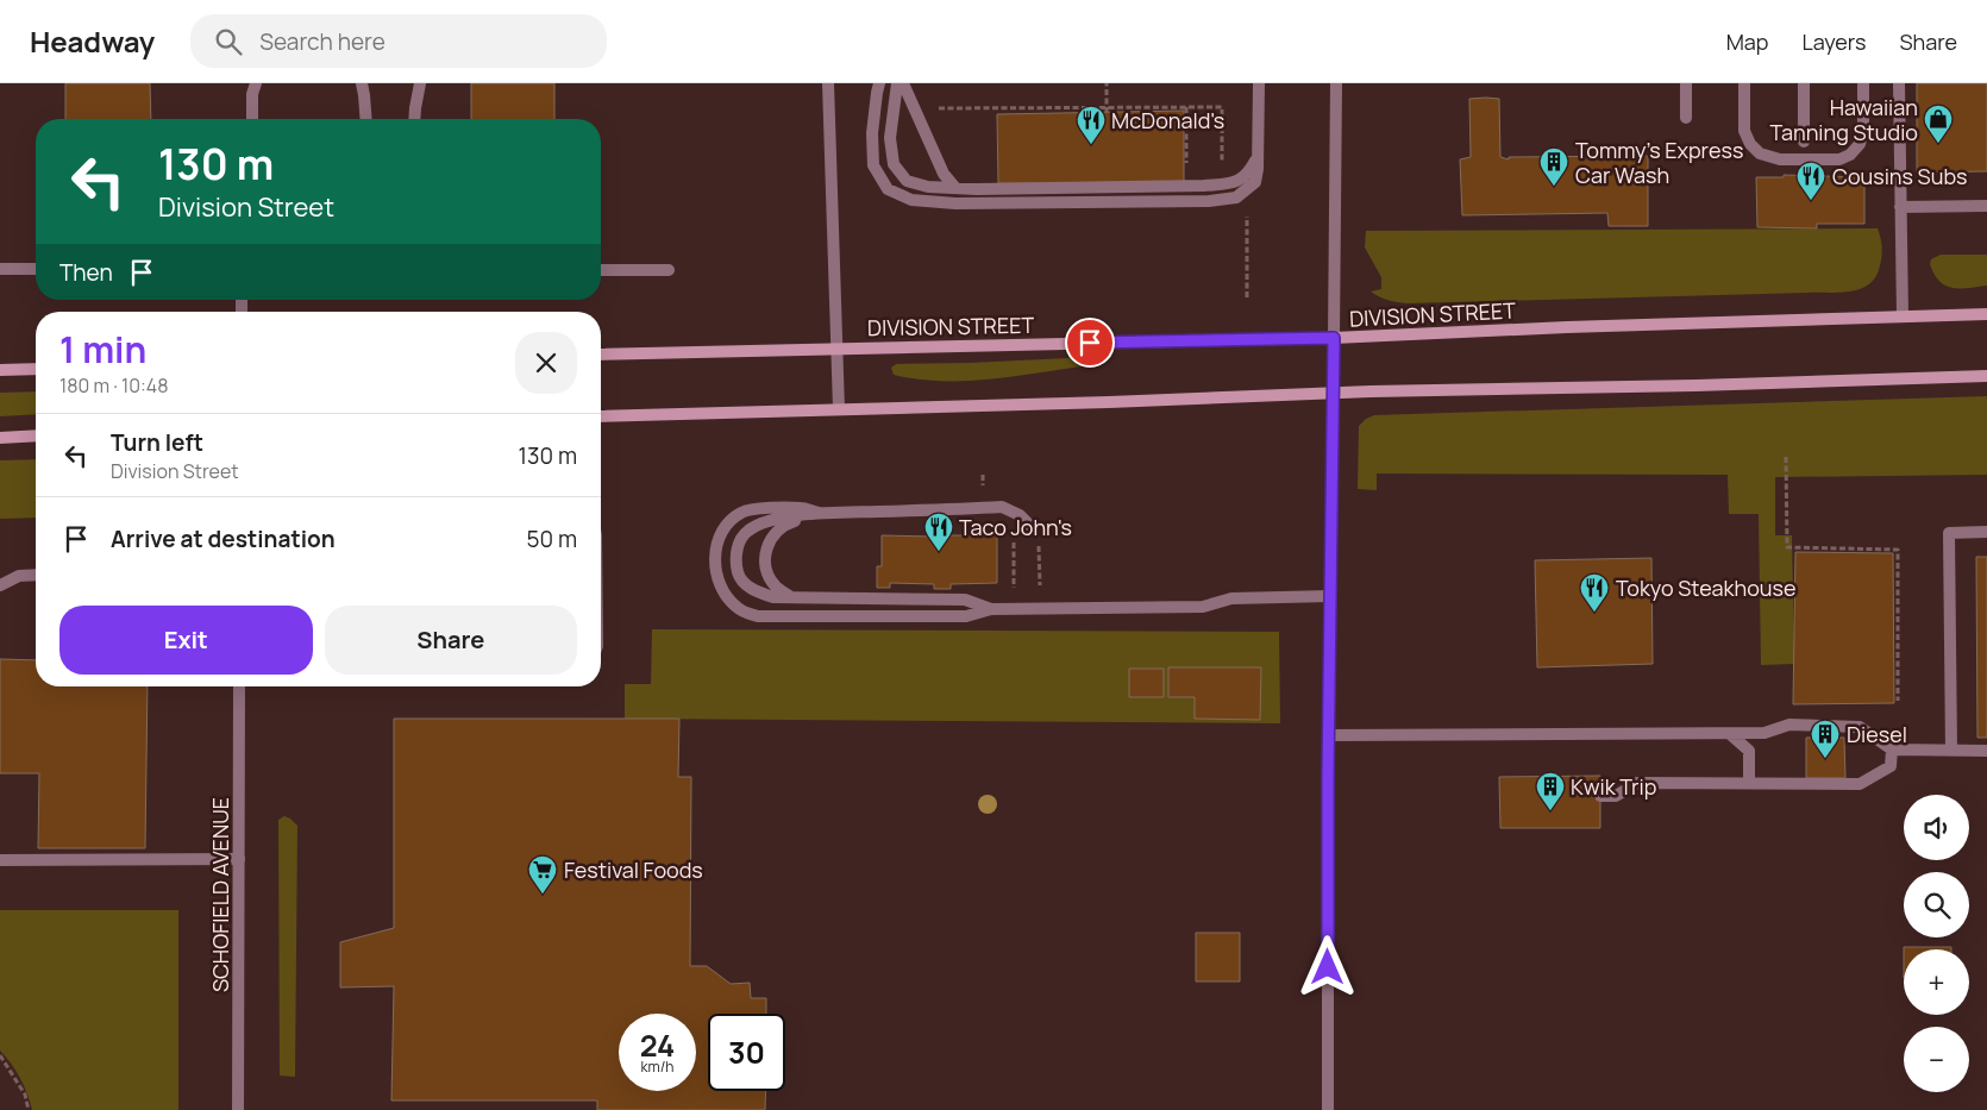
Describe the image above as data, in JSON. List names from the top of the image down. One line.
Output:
{"streets":{"main road":["DIVISION STREET"],"street":["SCHOFIELD AVENUE"]},"places":{"shop":["Hawaiian Tanning Studio"],"restaurant":["McDonald's","Cousins Subs","Taco John's","Tokyo Steakhouse"],"building":["Tommy's Express Car Wash","Diesel","Kwik Trip"],"supermarket":["Festival Foods"]},"page":{"header":"Headway","search":"Search here","nav":["Map","Layers","Share"],"turn":["130 m","Division Street"],"then":"Then","heading":["1 min","180 m · 10:48"],"list":[{"name":"Turn left","note":"Division Street","value":"130 m"},{"name":"Arrive at destination","value":"50 m"}],"buttons":["Exit","Share"],"map_buttons":["+","−"],"speed":"24 km/h","limit":"30"}}
